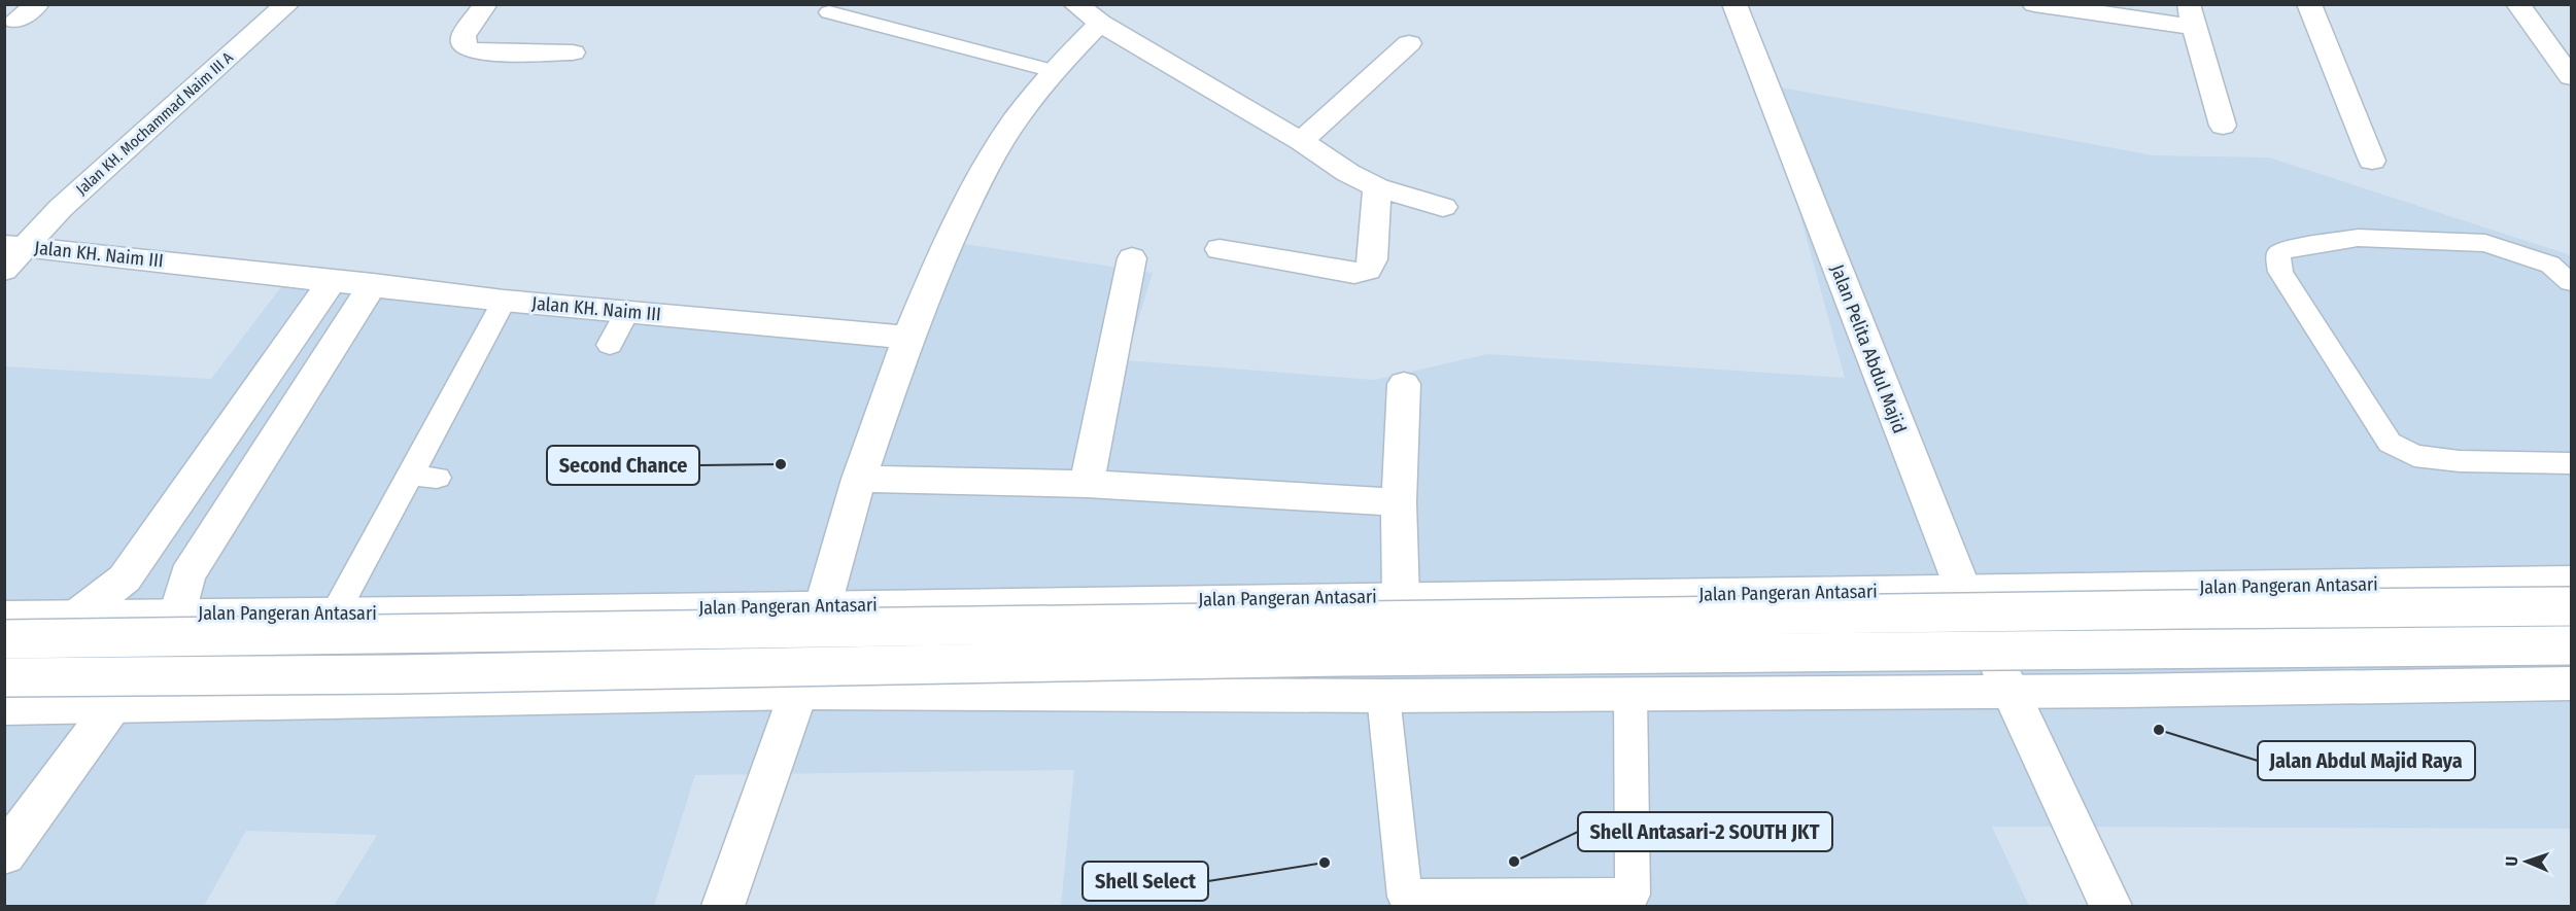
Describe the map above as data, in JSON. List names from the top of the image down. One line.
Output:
{"streets":{"main road":["Jalan KH. Mochammad Naim III A","Jalan KH. Naim III","Jalan Pelita Abdul Majid","Jalan Pangeran Antasari"]},"crossings":[["Jalan KH. Mochammad Naim III A","Jalan KH. Naim III"],["Jalan Pelita Abdul Majid","Jalan Pangeran Antasari"]],"places":["Second Chance","Jalan Abdul Majid Raya","Shell Antasari-2 SOUTH JKT","Shell Select"],"north":"left"}
